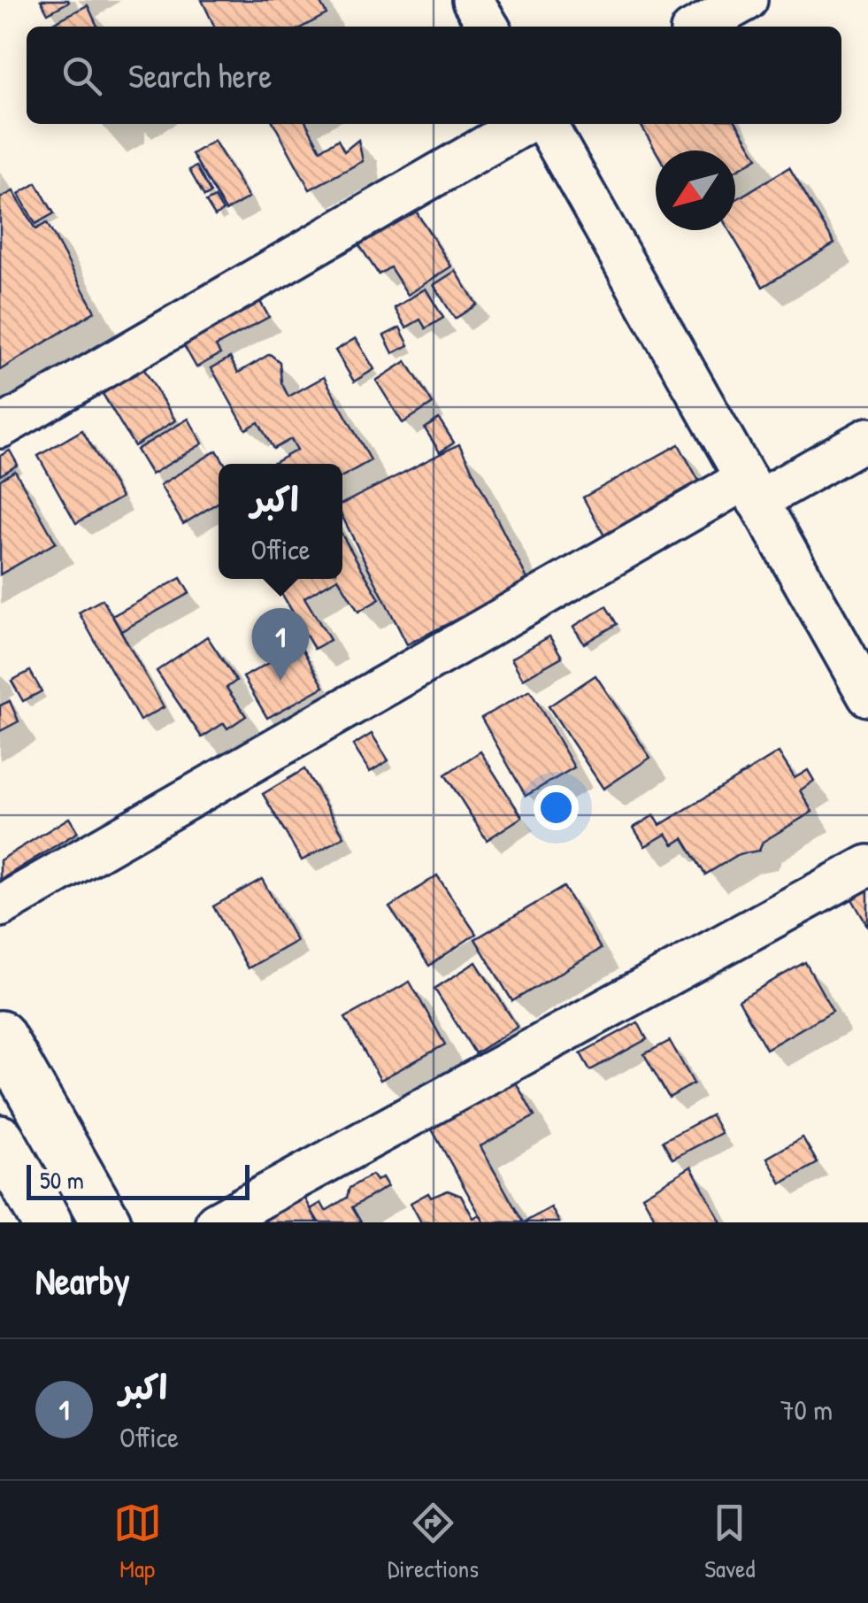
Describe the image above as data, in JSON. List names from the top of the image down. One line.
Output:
{"scale_bar":"50 m","north":"bottom left","page":{"search":"Search here","popup":["اکبر","Office"],"pins":"1","scale":"50 m","heading":"Nearby","list":[{"mark":"1","name":"اکبر","note":"Office","value":"70 m"}],"nav":["Map","Directions","Saved"]}}
